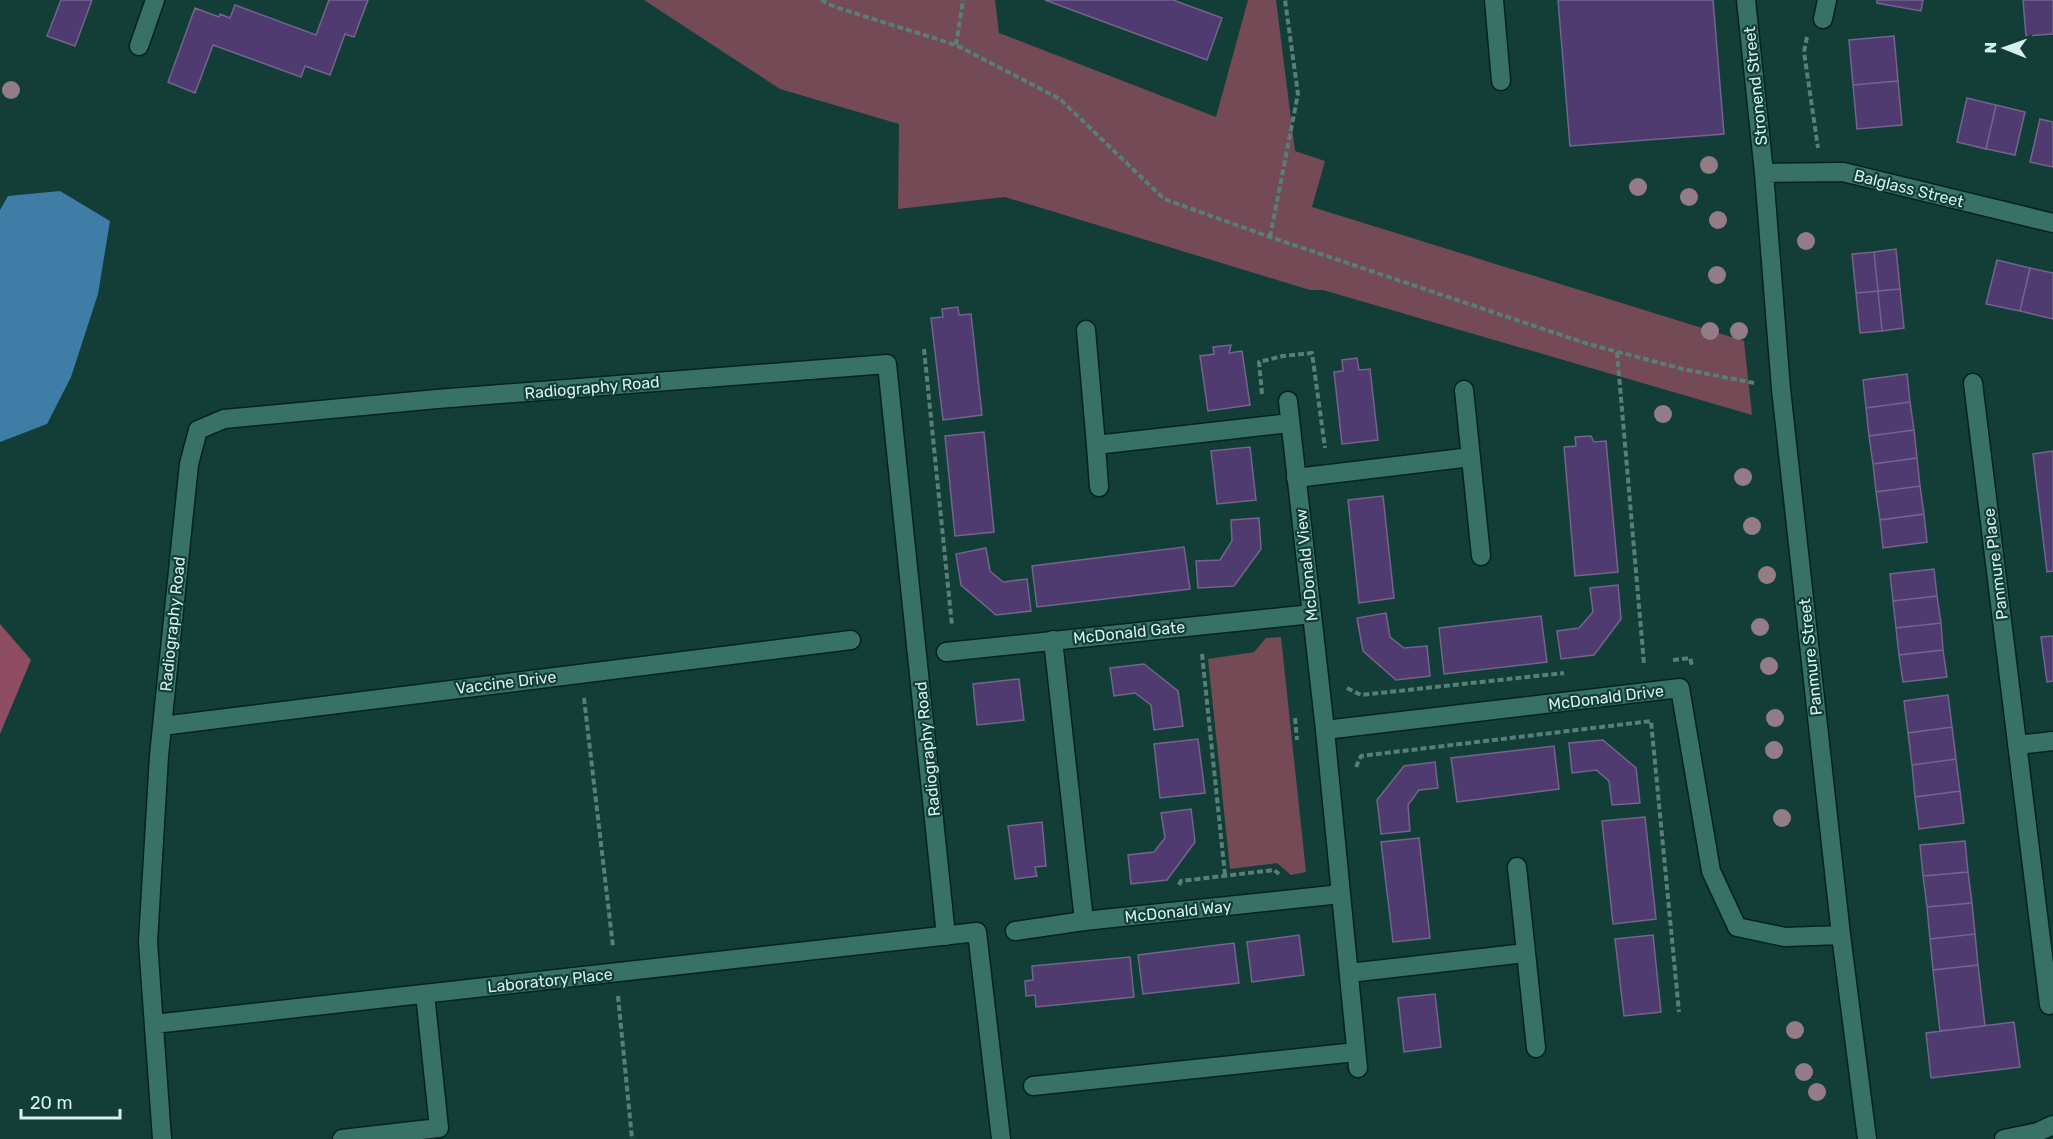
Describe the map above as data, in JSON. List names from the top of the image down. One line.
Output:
{"streets":{"street":["Stronend Street","Balglass Street","Radiography Road","Panmure Place","McDonald View","McDonald Gate","Panmure Street","Vaccine Drive","McDonald Drive","McDonald Way","Laboratory Place"]},"crossings":[["Stronend Street","Balglass Street"],["Stronend Street","Panmure Street"],["Balglass Street","Panmure Street"],["Radiography Road","Vaccine Drive"],["Radiography Road","Laboratory Place"],["McDonald View","McDonald Gate"],["McDonald View","McDonald Drive"],["Panmure Street","McDonald Drive"]],"scale_bar":"20 m","north":"left"}
